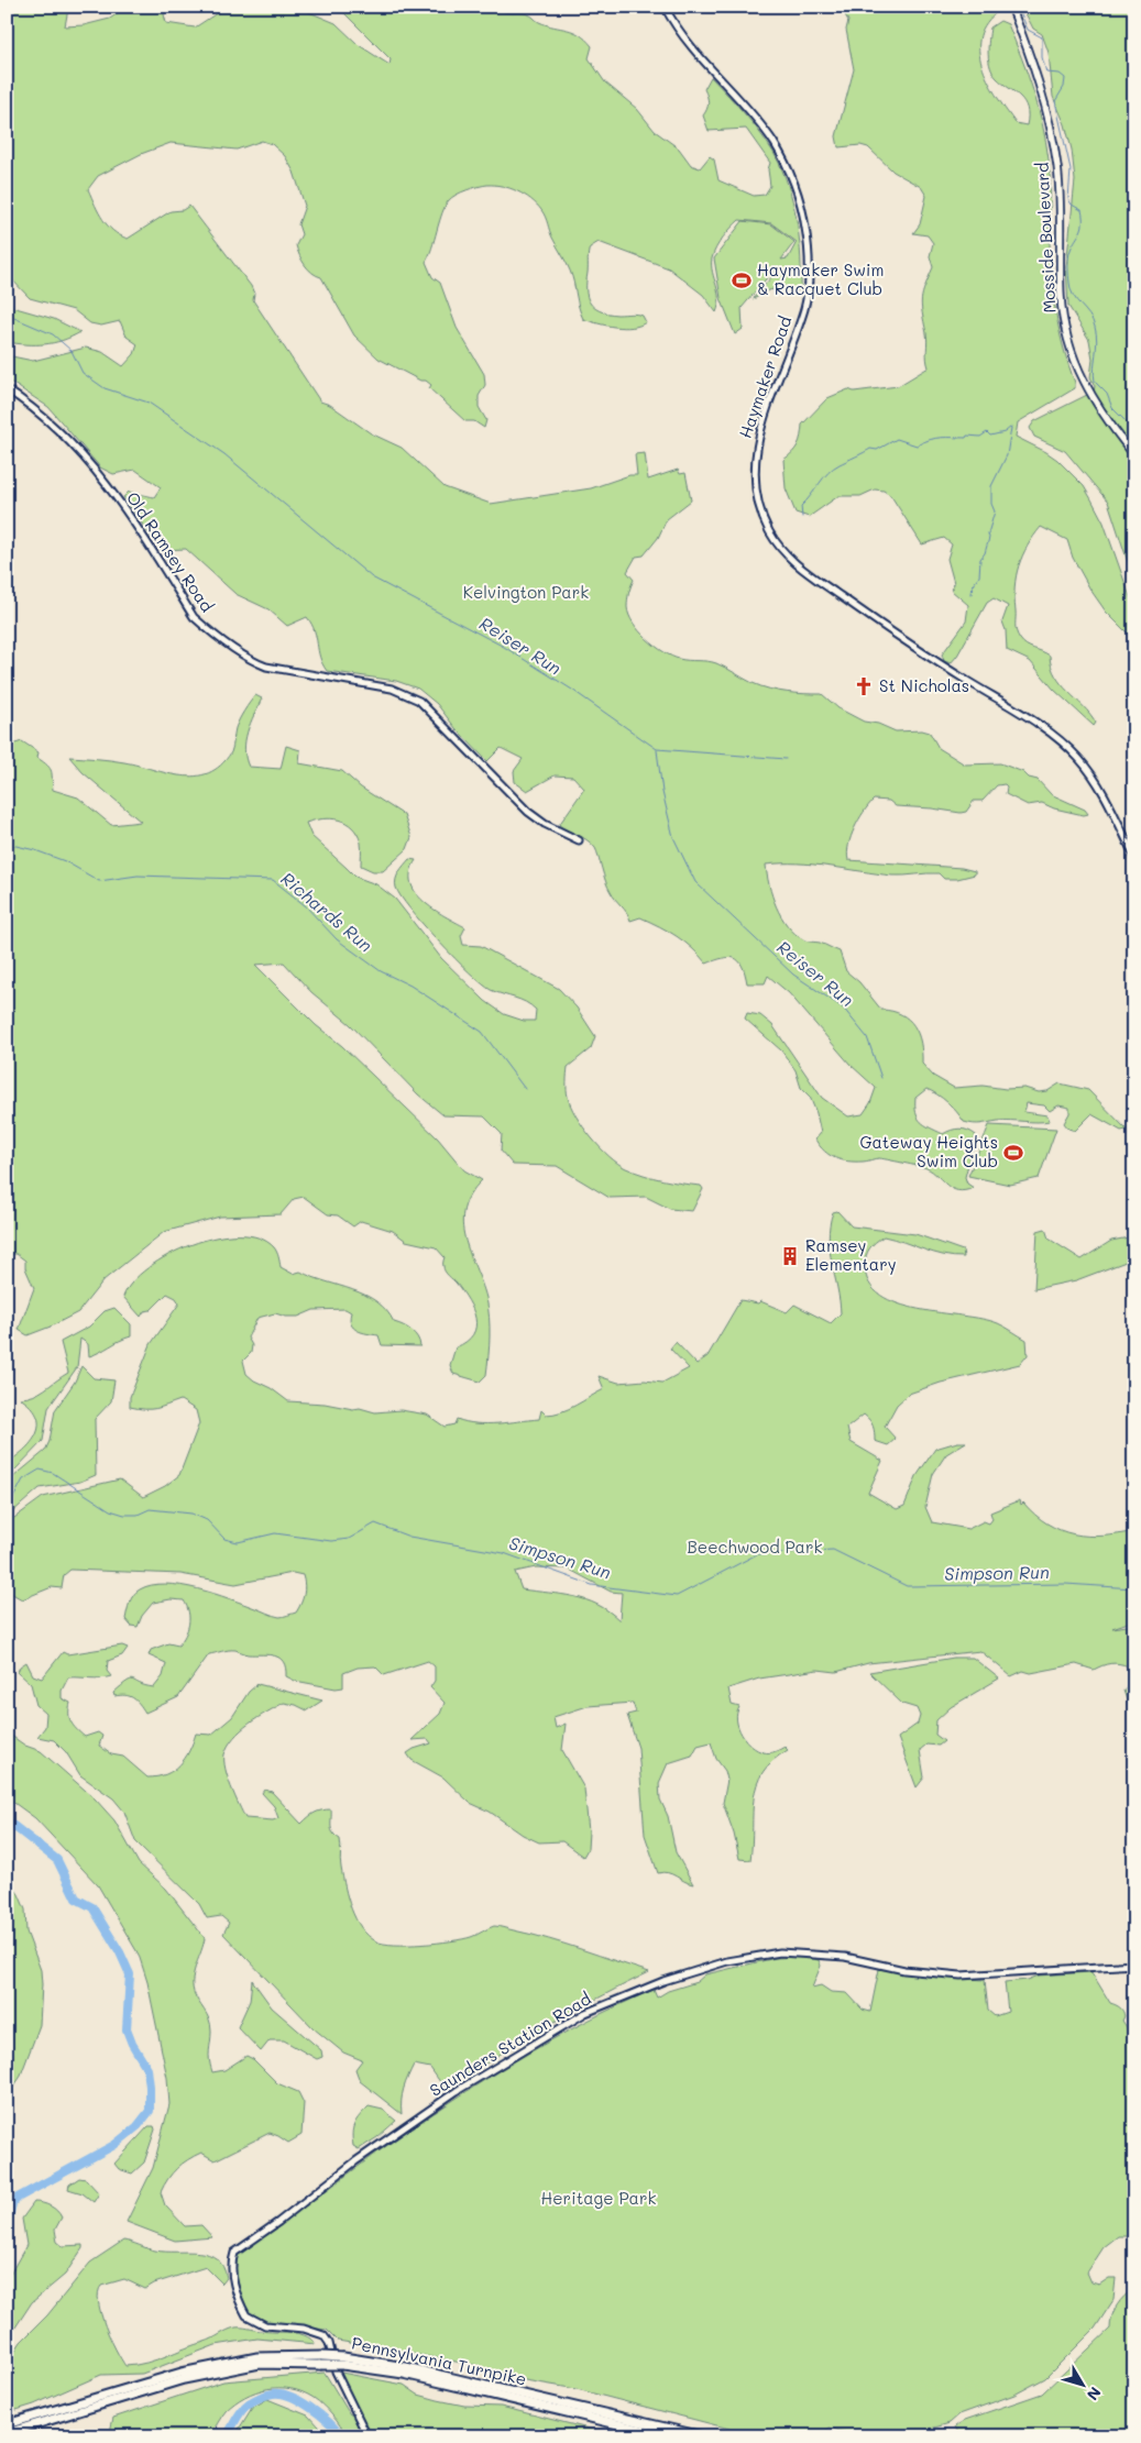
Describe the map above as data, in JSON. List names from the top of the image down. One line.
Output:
{"streets":{"highway":["Pennsylvania Turnpike"],"main road":["Mosside Boulevard"],"street":["Haymaker Road","Old Ramsey Road","Saunders Station Road"]},"water":["Reiser Run","Richards Run","Simpson Run"],"parks":["Kelvington Park","Beechwood Park","Heritage Park"],"places":{"sports":["Haymaker Swim & Racquet Club","Gateway Heights Swim Club"],"church":["St Nicholas"],"building":["Ramsey Elementary"]},"north":"bottom right"}
